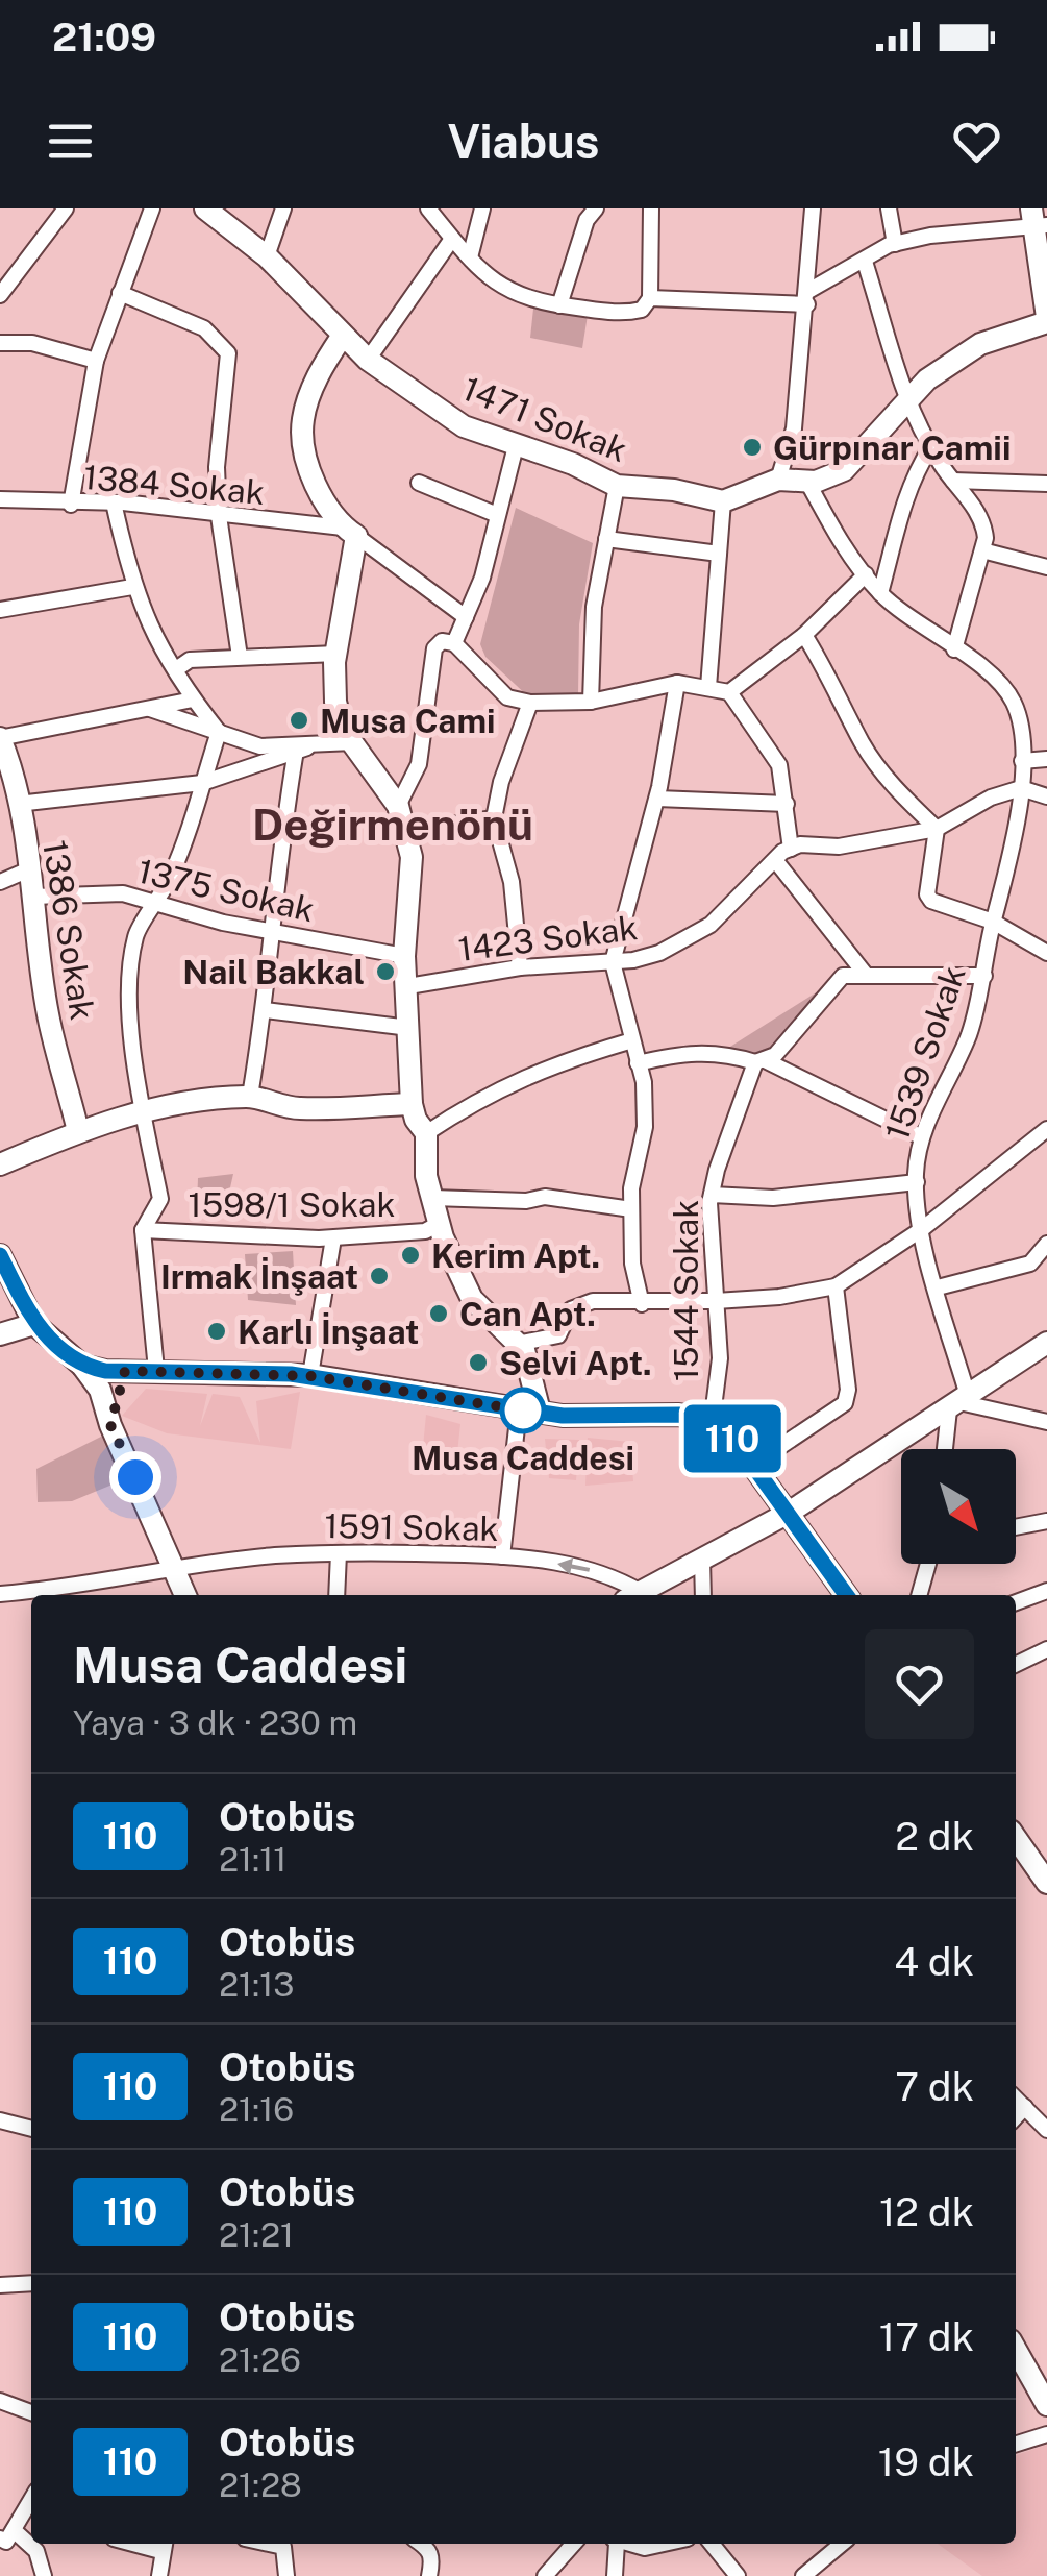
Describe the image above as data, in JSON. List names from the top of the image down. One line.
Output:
{"streets":{"street":["1471 Sokak","1384 Sokak","1375 Sokak","1386 Sokak","1423 Sokak","1539 Sokak","1598/1 Sokak","1544 Sokak","1591 Sokak"]},"crossings":[["1375 Sokak","1386 Sokak"],["1423 Sokak","1539 Sokak"]],"districts":["Değirmenönü"],"places":["Gürpınar Camii","Musa Cami","Nail Bakkal","Kerim Apt.","Irmak İnşaat","Can Apt.","Karlı İnşaat","Selvi Apt.","Musa Caddesi"],"lines":["bus line 110"],"north":"bottom right","page":{"status":"21:09","header":"Viabus","on_map":"110","heading":["Musa Caddesi","Yaya · 3 dk · 230 m"],"list":[{"mark":"110","name":"Otobüs","note":"21:11","value":"2 dk"},{"mark":"110","name":"Otobüs","note":"21:13","value":"4 dk"},{"mark":"110","name":"Otobüs","note":"21:16","value":"7 dk"},{"mark":"110","name":"Otobüs","note":"21:21","value":"12 dk"},{"mark":"110","name":"Otobüs","note":"21:26","value":"17 dk"},{"mark":"110","name":"Otobüs","note":"21:28","value":"19 dk"}]}}
